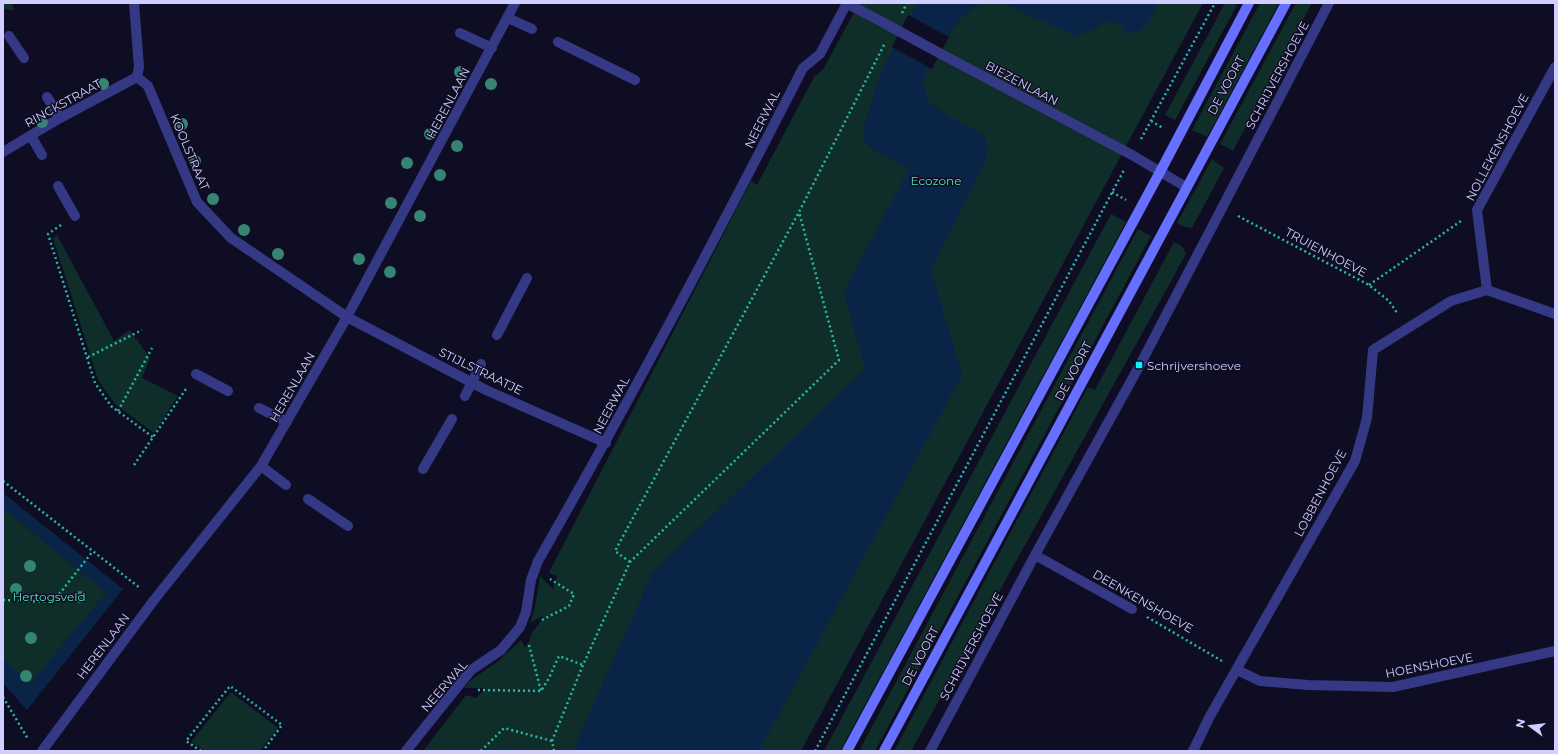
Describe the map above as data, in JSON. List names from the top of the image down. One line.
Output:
{"streets":{"street":["SCHRIJVERSHOEVE","BIEZENLAAN","DE VOORT","RINCKSTRAAT","HERENLAAN","NEERWAL","NOLLEKENSHOEVE","KOOLSTRAAT","STIJLSTRAATJE","LOBBENHOEVE","DEENKENSHOEVE","HOENSHOEVE"],"path":["TRUIENHOEVE"]},"crossings":[["SCHRIJVERSHOEVE","TRUIENHOEVE"],["SCHRIJVERSHOEVE","DEENKENSHOEVE"],["BIEZENLAAN","DE VOORT"],["BIEZENLAAN","NEERWAL"],["RINCKSTRAAT","KOOLSTRAAT"],["HERENLAAN","KOOLSTRAAT"],["HERENLAAN","STIJLSTRAATJE"],["NEERWAL","STIJLSTRAATJE"],["NOLLEKENSHOEVE","LOBBENHOEVE"],["KOOLSTRAAT","STIJLSTRAATJE"],["TRUIENHOEVE","LOBBENHOEVE"],["LOBBENHOEVE","DEENKENSHOEVE"],["LOBBENHOEVE","HOENSHOEVE"],["DEENKENSHOEVE","HOENSHOEVE"]],"parks":["Ecozone","Hertogsveld"],"places":{"transit":["Schrijvershoeve"]},"north":"left"}
